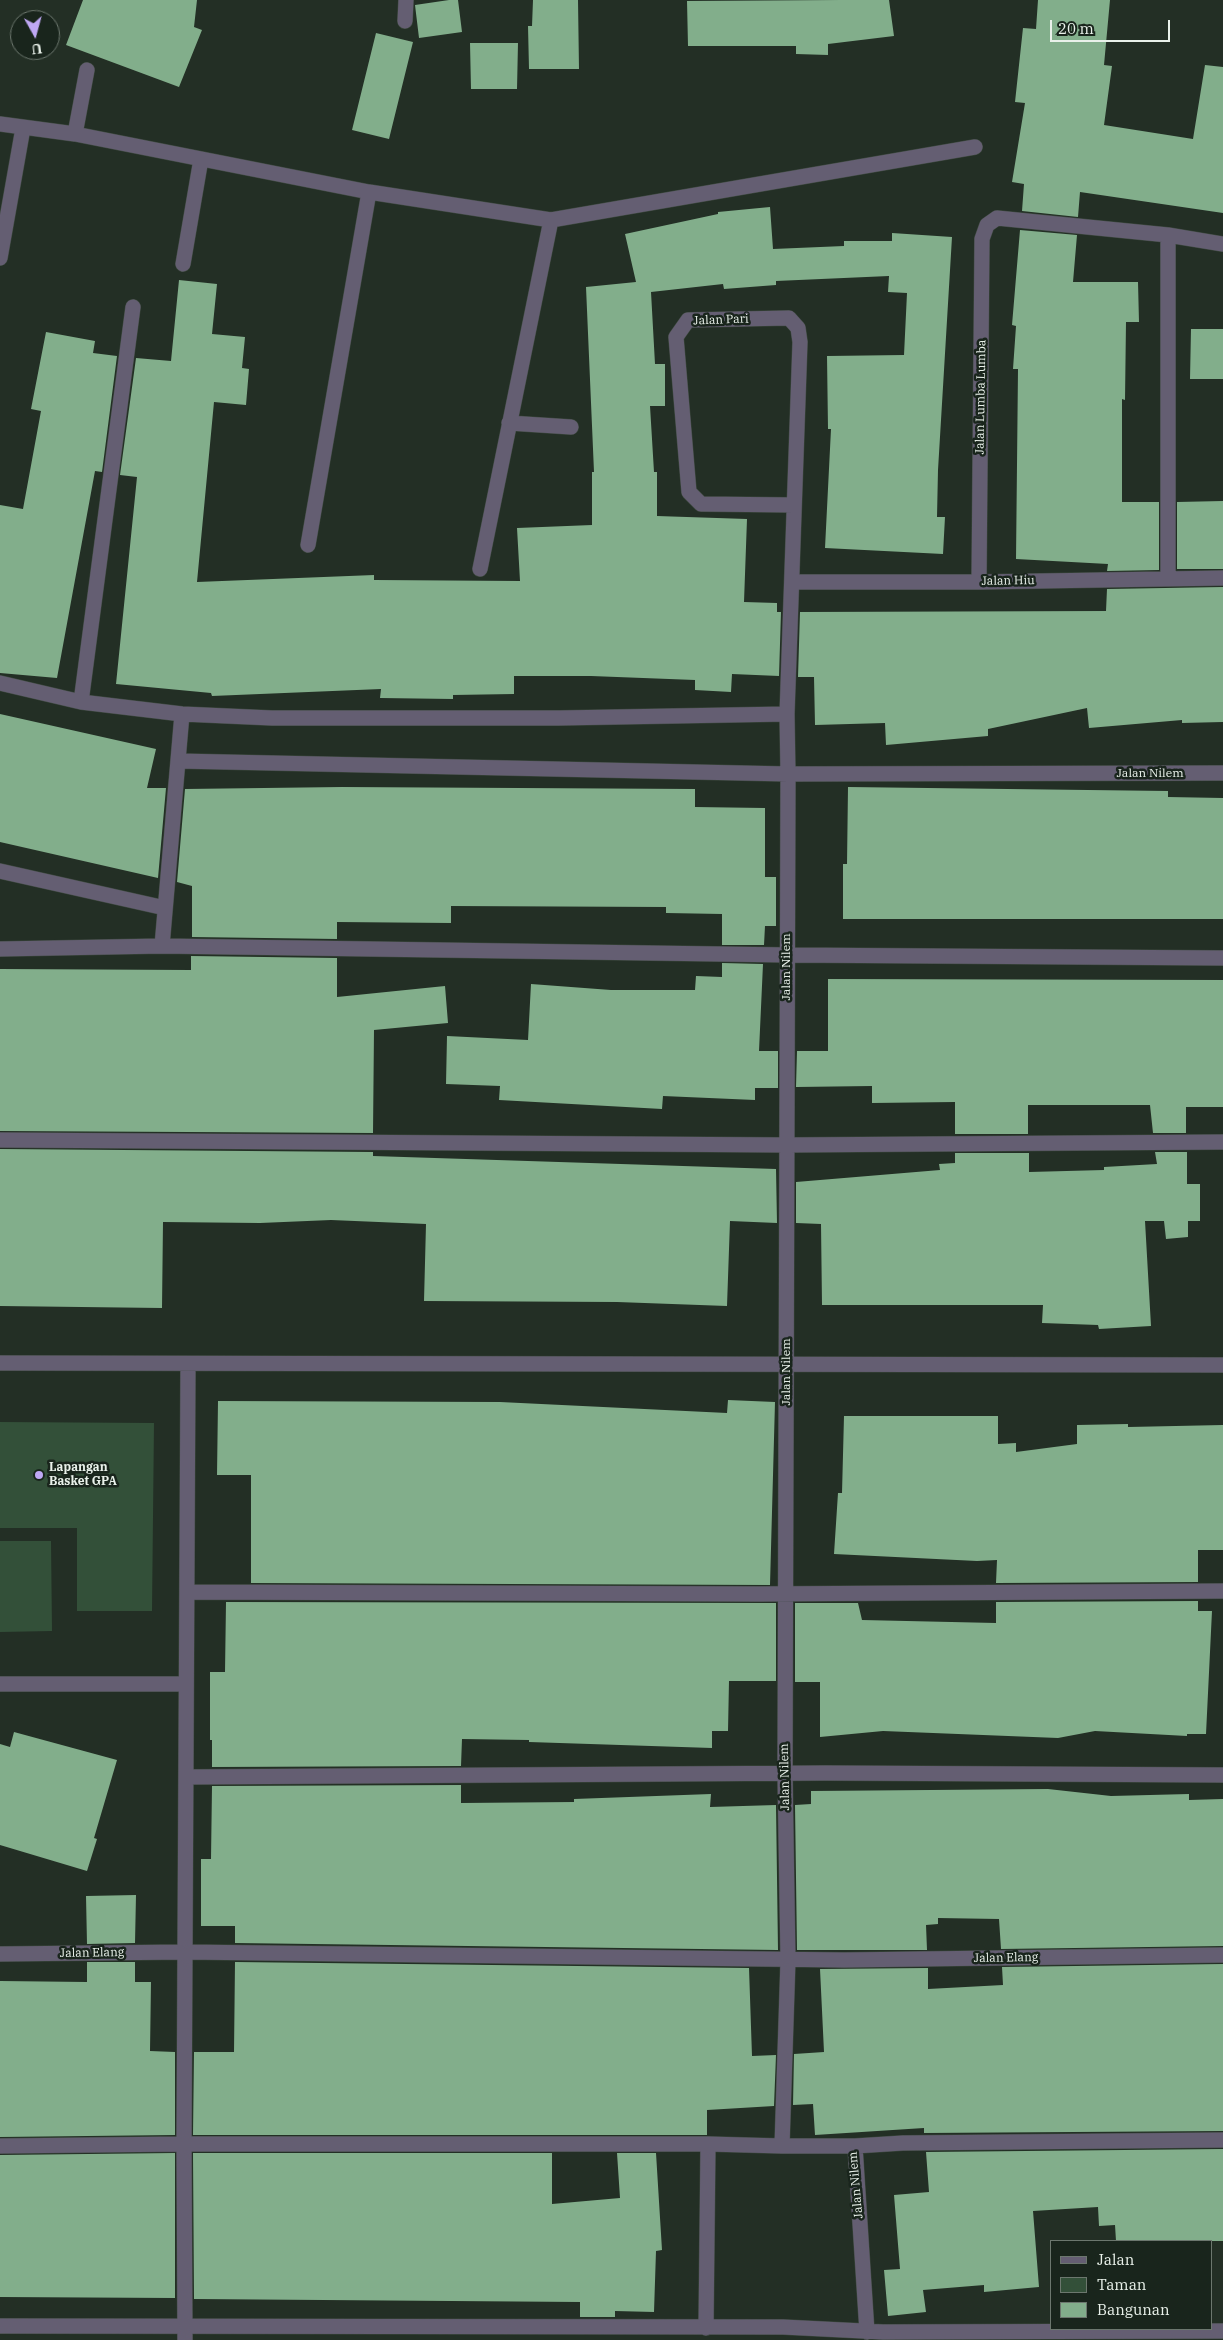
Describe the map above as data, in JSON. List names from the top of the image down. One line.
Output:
{"streets":{"street":["Jalan Pari","Jalan Lumba Lumba","Jalan Hiu","Jalan Nilem","Jalan Elang"]},"crossings":[["Jalan Lumba Lumba","Jalan Hiu"],["Jalan Nilem","Jalan Elang"]],"places":["Lapangan Basket GPA"],"legend":["Jalan","Taman","Bangunan"],"scale_bar":"20 m","north":"bottom"}
